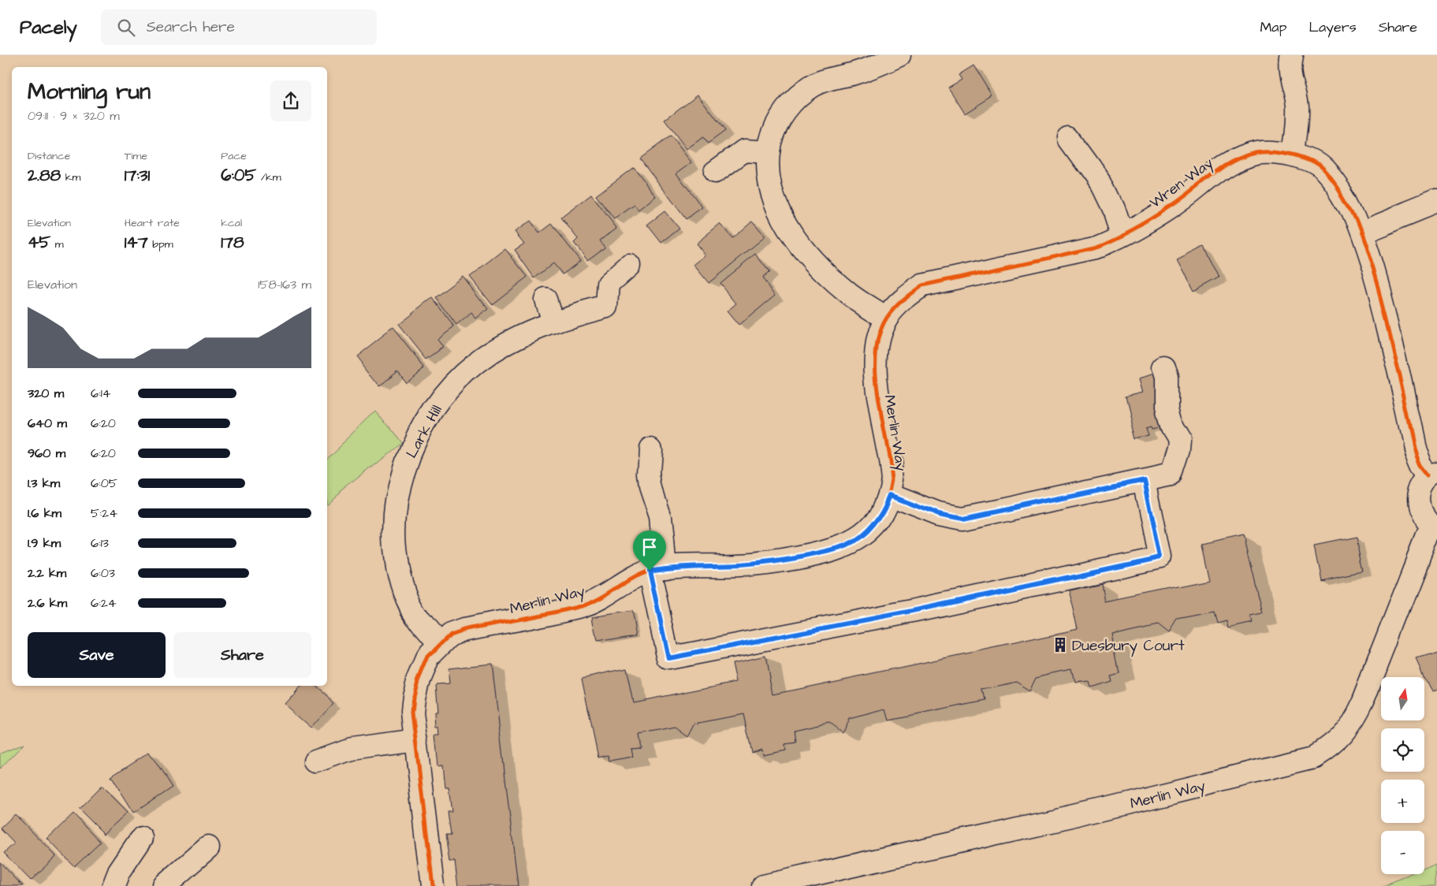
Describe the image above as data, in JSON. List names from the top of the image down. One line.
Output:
{"streets":{"street":["Wren Way","Lark Hill","Merlin Way"]},"crossings":[["Wren Way","Merlin Way"],["Lark Hill","Merlin Way"]],"places":{"building":["Duesbury Court"]},"north":"top","page":{"header":"Pacely","search":"Search here","nav":["Map","Layers","Share"],"heading":["Morning run","09:11 · 9 × 320 m"],"stats":[["Distance","2.88 km"],["Time","17:31"],["Pace","6:05 /km"],["Elevation","45 m"],["Heart rate","147 bpm"],["kcal","178"]],"chart":["Elevation","158–163 m"],"list":[{"name":"320 m","note":"6:14"},{"name":"640 m","note":"6:20"},{"name":"960 m","note":"6:20"},{"name":"1.3 km","note":"6:05"},{"name":"1.6 km","note":"5:24"},{"name":"1.9 km","note":"6:13"},{"name":"2.2 km","note":"6:03"},{"name":"2.6 km","note":"6:24"}],"buttons":["Save","Share"],"map_buttons":["+","−"]}}
